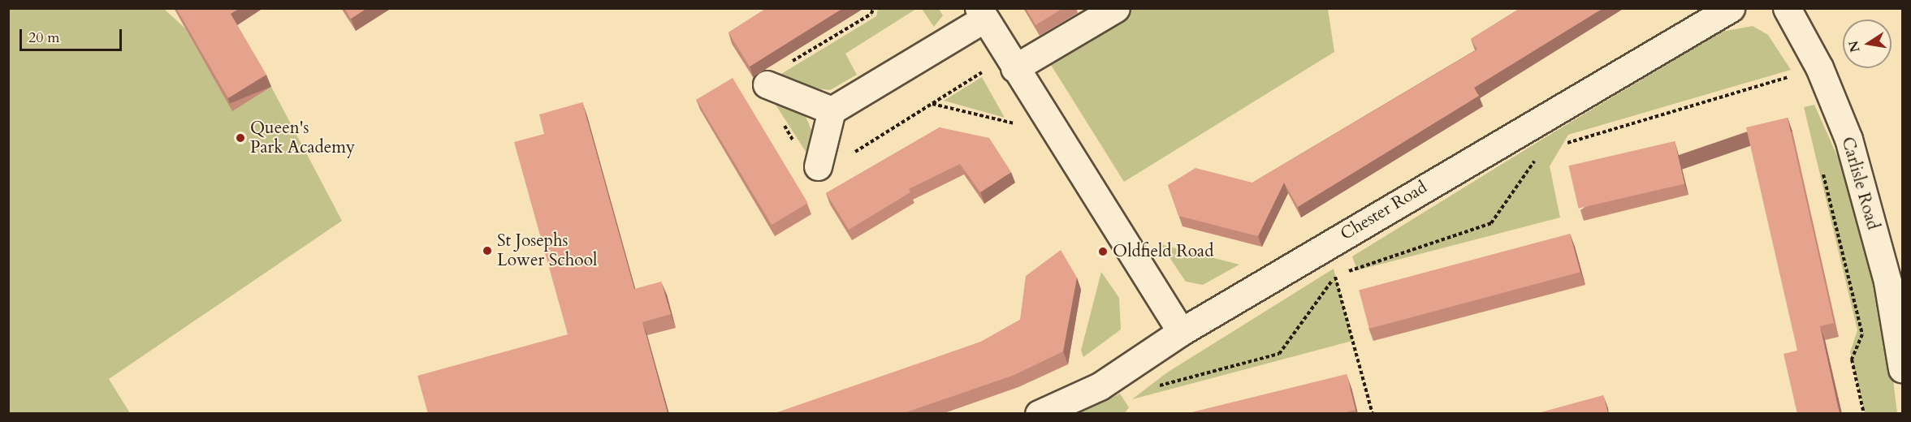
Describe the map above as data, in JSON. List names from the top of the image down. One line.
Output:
{"streets":{"street":["Carlisle Road","Chester Road"]},"places":["Queen's Park Academy","St Josephs Lower School","Oldfield Road"],"scale_bar":"20 m","north":"left"}
